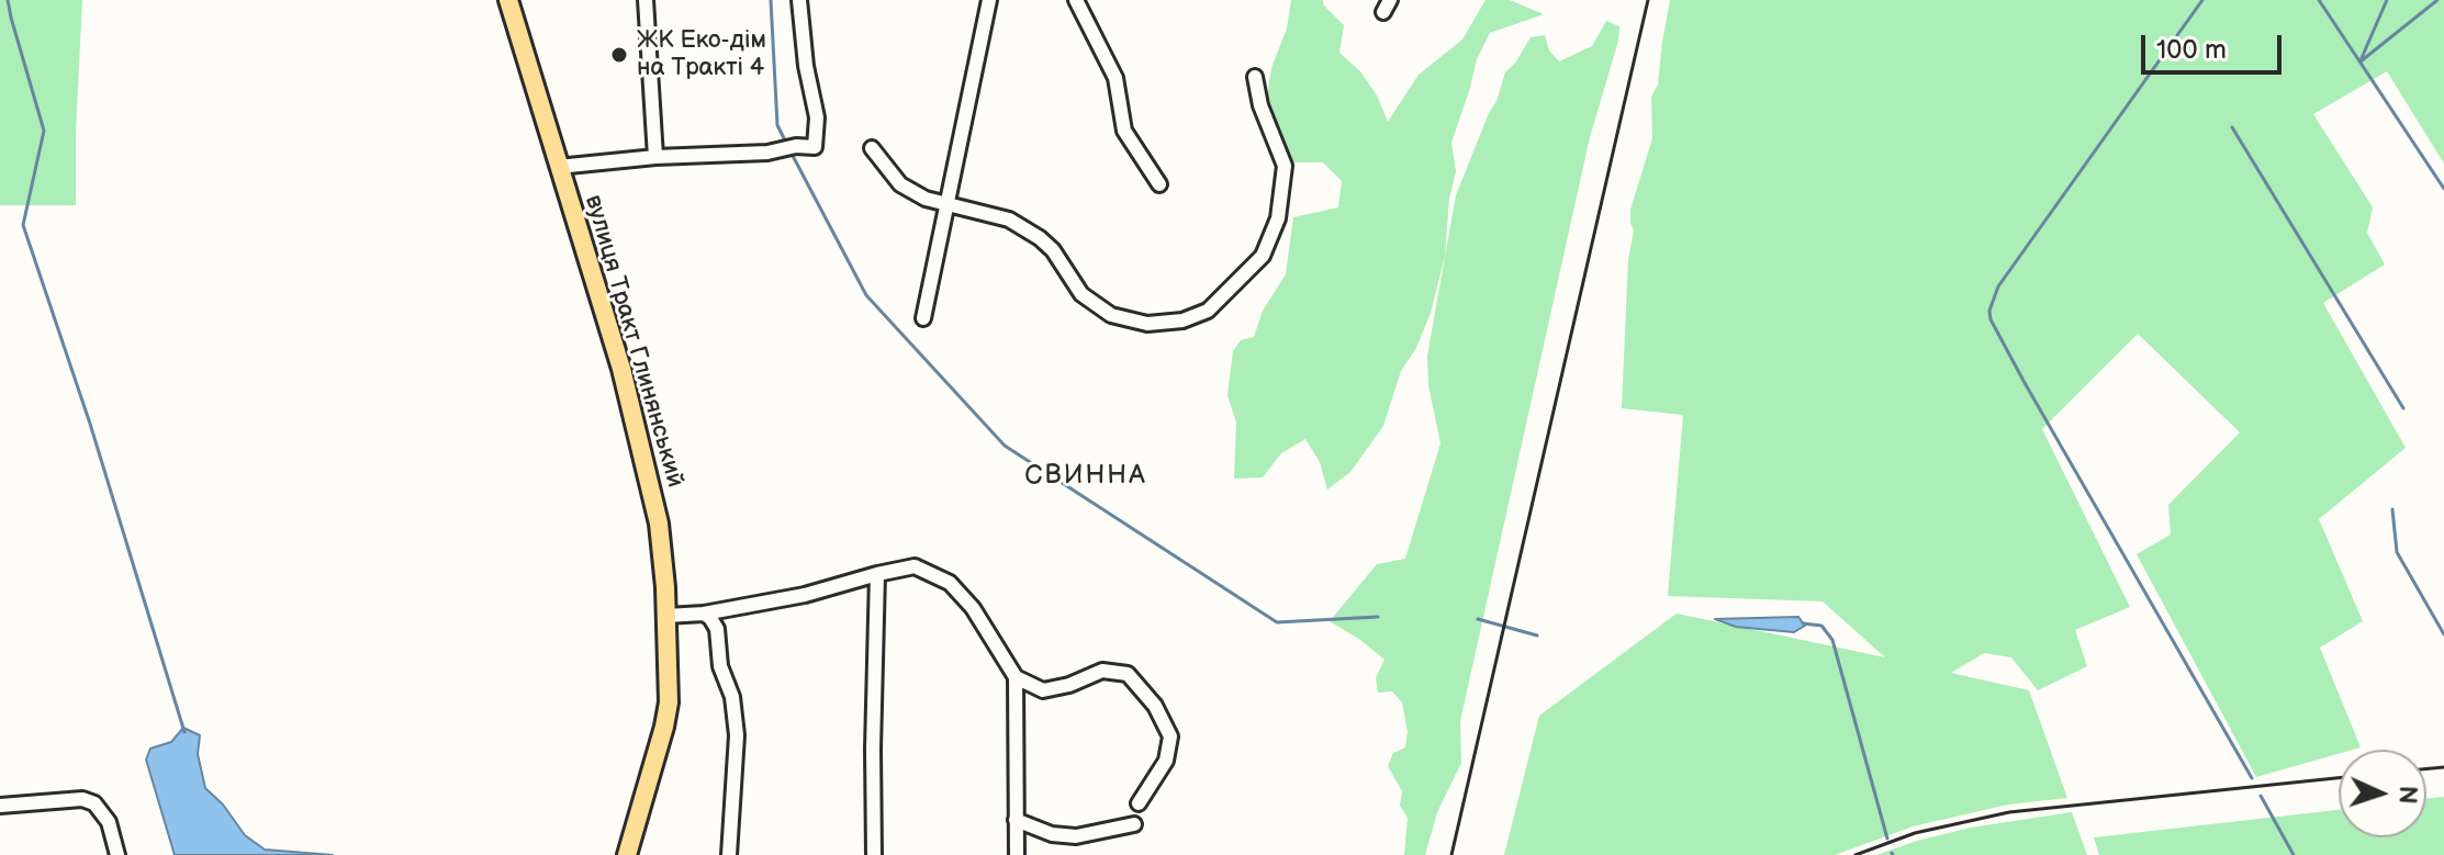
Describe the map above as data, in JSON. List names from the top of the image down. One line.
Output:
{"streets":{"main road":["вулиця Тракт Глинянський"]},"districts":["СВИННА"],"places":["ЖК Еко-дім на Тракті 4"],"scale_bar":"100 m","north":"right"}
